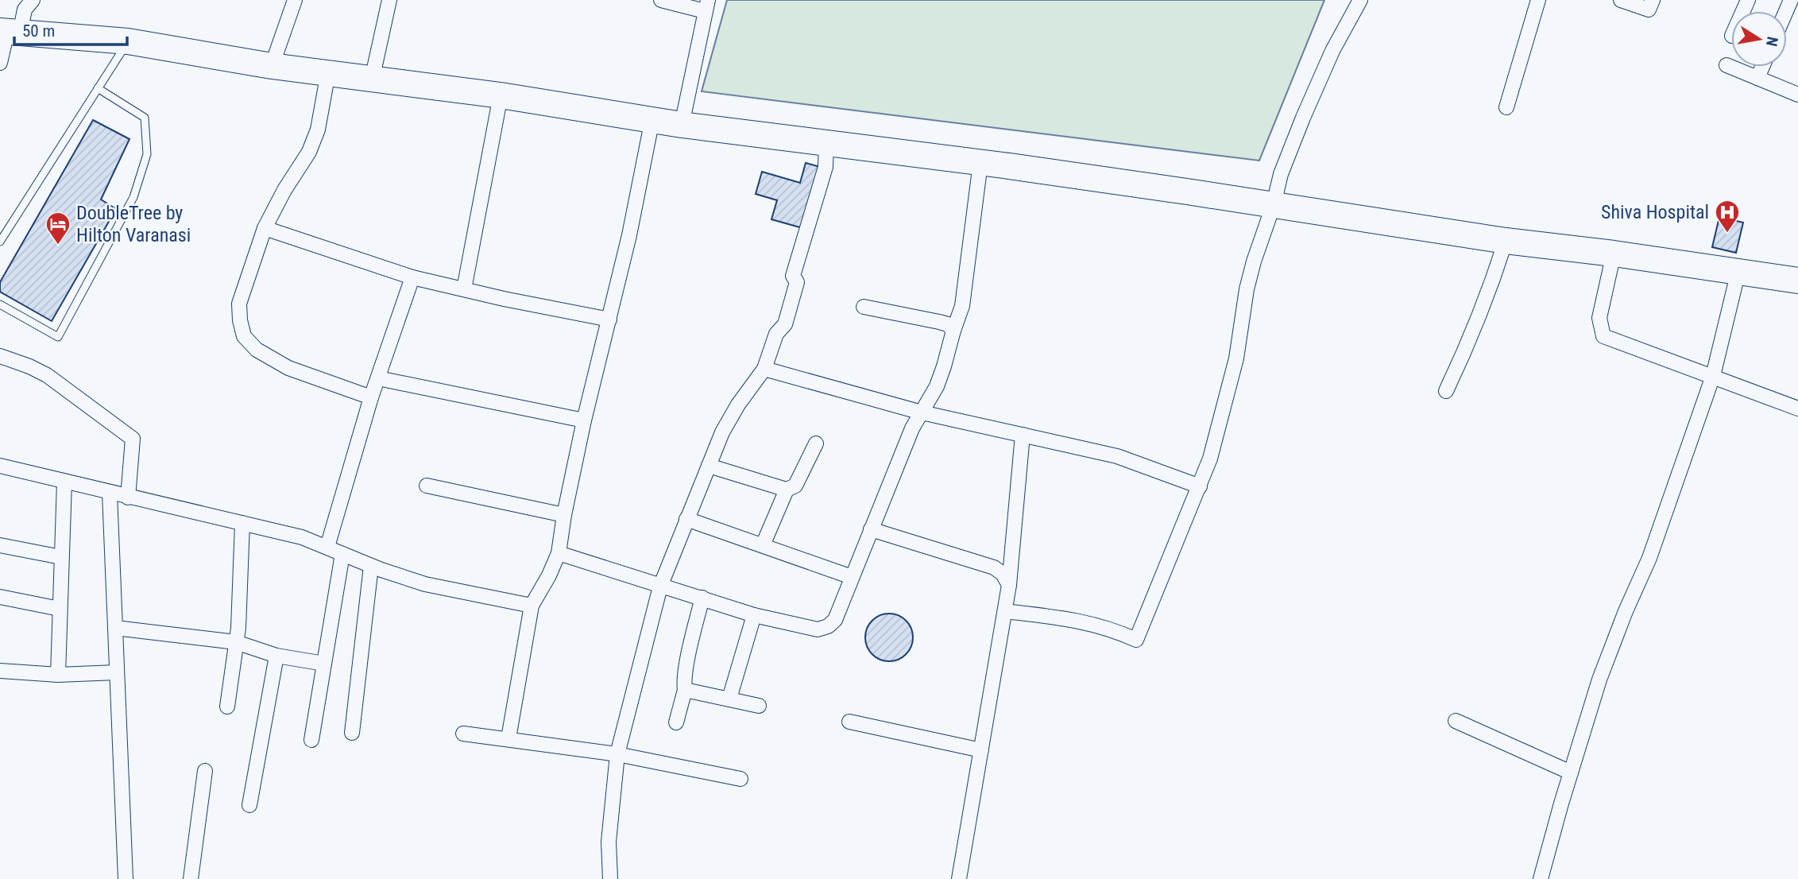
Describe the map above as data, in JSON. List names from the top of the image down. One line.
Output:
{"places":{"hospital":["Shiva Hospital"],"hotel":["DoubleTree by Hilton Varanasi"]},"scale_bar":"50 m","north":"right"}
